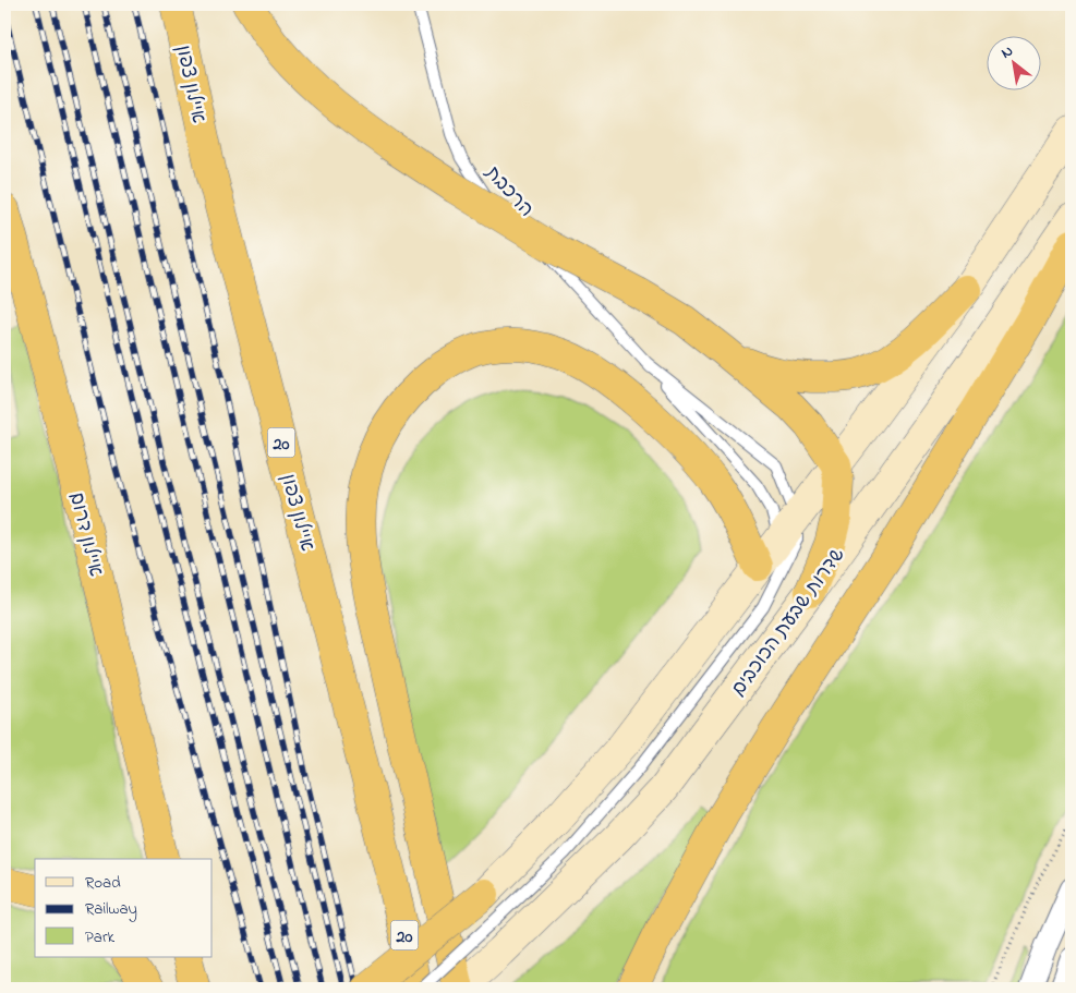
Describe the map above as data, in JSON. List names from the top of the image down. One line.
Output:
{"streets":{"highway":["איילון צפון","20","איילון דרום"],"main road":["שדרות שבעת הכוכבים"],"lane":["הרכבת"]},"crossings":[["הרכבת","שדרות שבעת הכוכבים"]],"legend":["Road","Railway","Park"],"north":"top left"}
